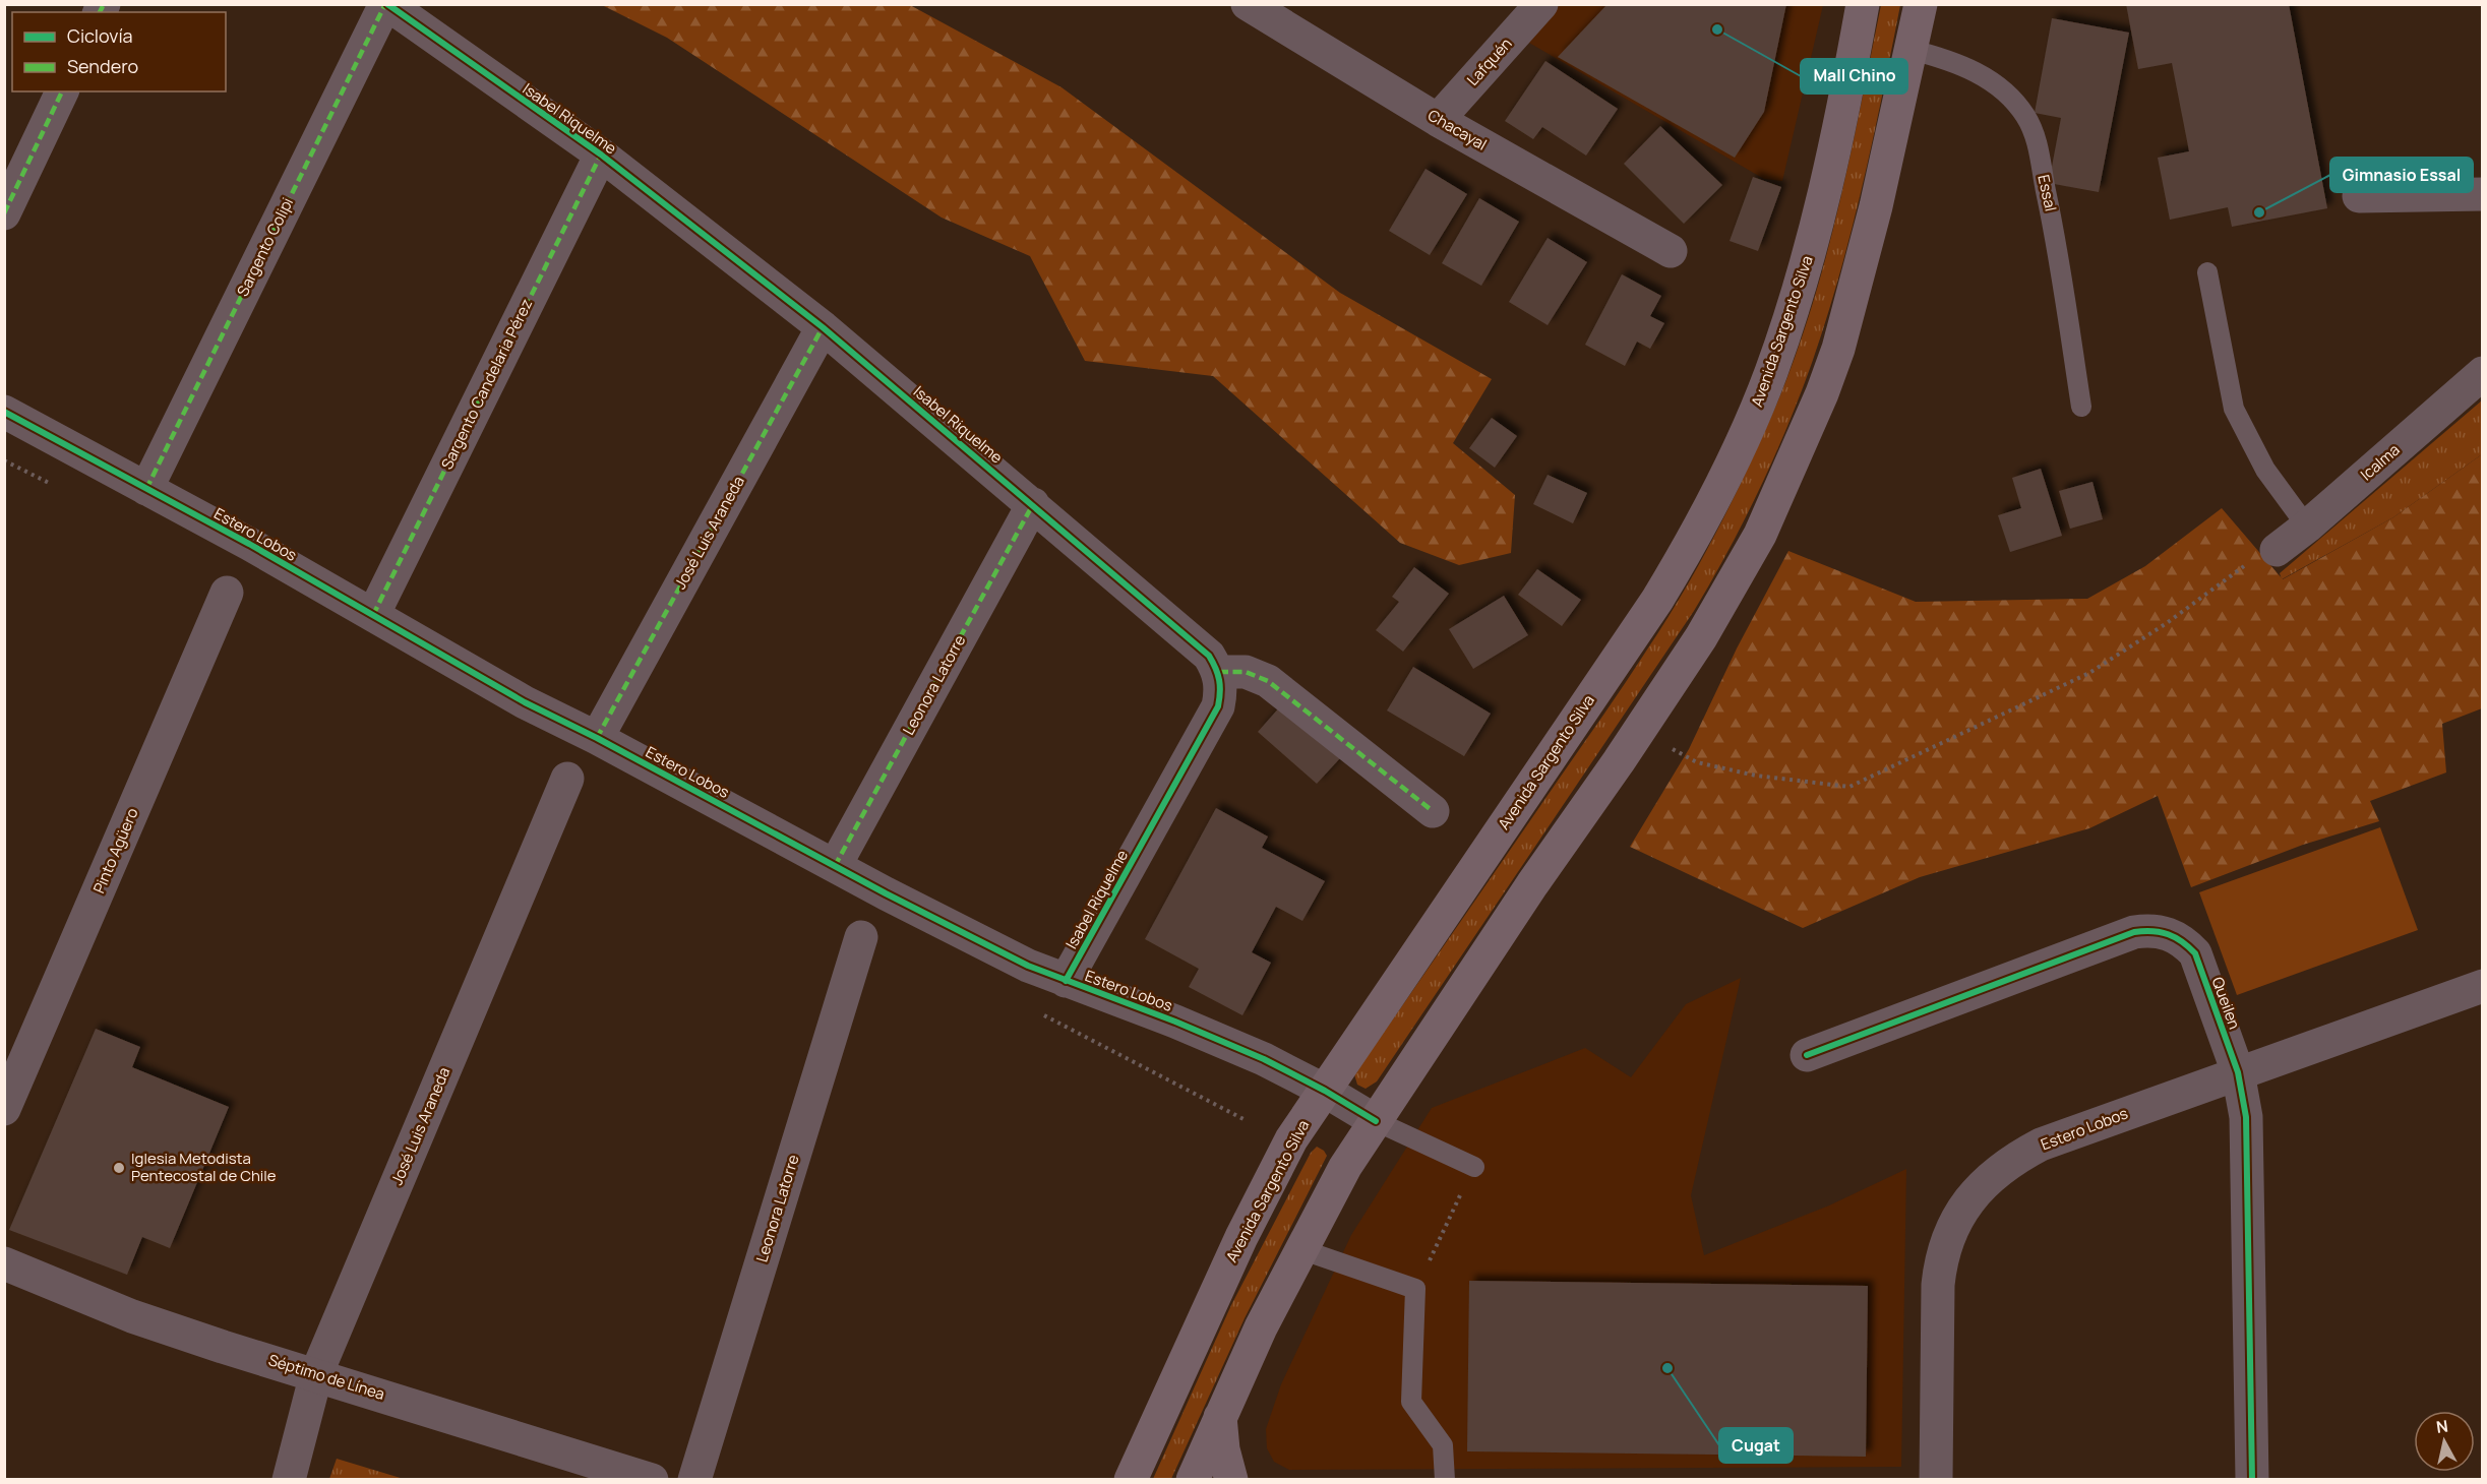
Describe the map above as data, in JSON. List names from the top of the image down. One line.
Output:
{"streets":{"main road":["Avenida Sargento Silva"],"street":["Lafquén","Isabel Riquelme","Chacayal","Sargento Colipi","Sargento Candelaria Pérez","Icalma","José Luis Araneda","Estero Lobos","Leonora Latorre","Pinto Agüero","Queilen","Séptimo de Línea"],"lane":["Essal"]},"crossings":[["Lafquén","Chacayal"],["Isabel Riquelme","Sargento Colipi"],["Isabel Riquelme","Sargento Candelaria Pérez"],["Isabel Riquelme","José Luis Araneda"],["Isabel Riquelme","Estero Lobos"],["Isabel Riquelme","Leonora Latorre"],["Sargento Colipi","Estero Lobos"],["Avenida Sargento Silva","Estero Lobos"],["Sargento Candelaria Pérez","Estero Lobos"],["José Luis Araneda","Estero Lobos"],["José Luis Araneda","Séptimo de Línea"],["Estero Lobos","Leonora Latorre"],["Estero Lobos","Queilen"]],"places":["Mall Chino","Gimnasio Essal","Iglesia Metodista Pentecostal de Chile","Cugat"],"legend":["Ciclovía","Sendero"],"north":"top"}
